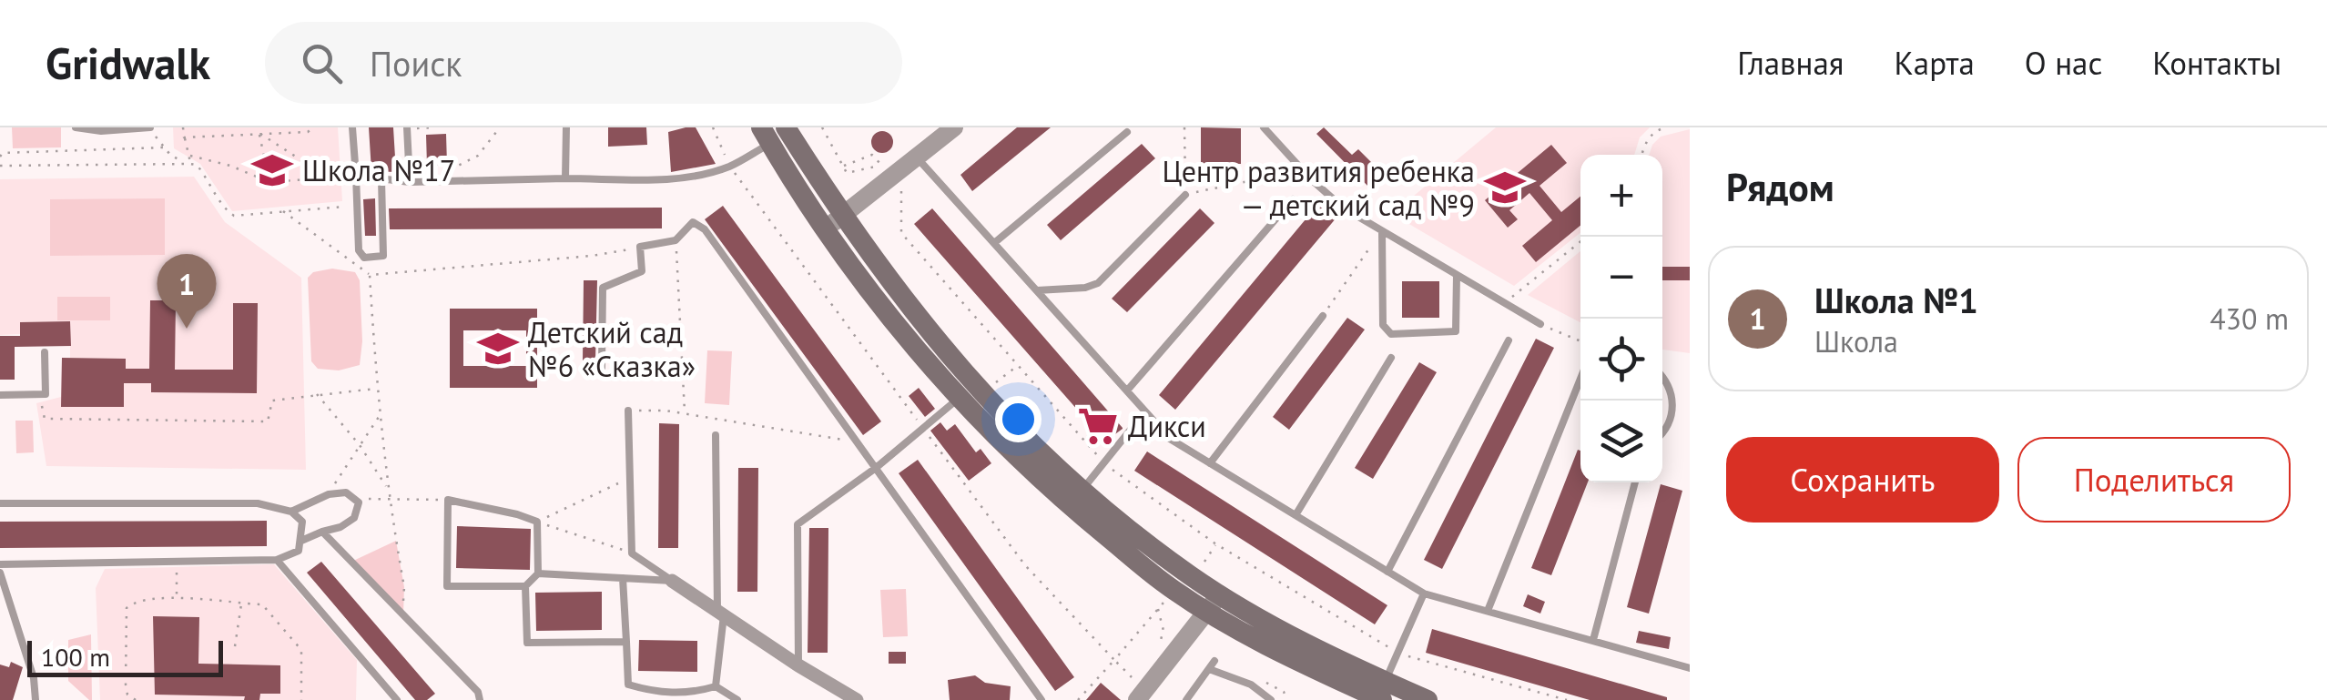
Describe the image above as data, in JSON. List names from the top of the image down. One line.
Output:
{"places":{"school or university":["Школа №17","Центр развития ребенка — детский сад №9","Детский сад №6 «Сказка»"],"supermarket":["Дикси"]},"scale_bar":"100 m","page":{"header":"Gridwalk","search":"Поиск","nav":["Главная","Карта","О нас","Контакты"],"heading":"Рядом","map_buttons":["+","−"],"list":[{"mark":"1","name":"Школа №1","note":"Школа","value":"430 m"}],"pins":"1","buttons":["Сохранить","Поделиться"],"scale":"100 m"}}
